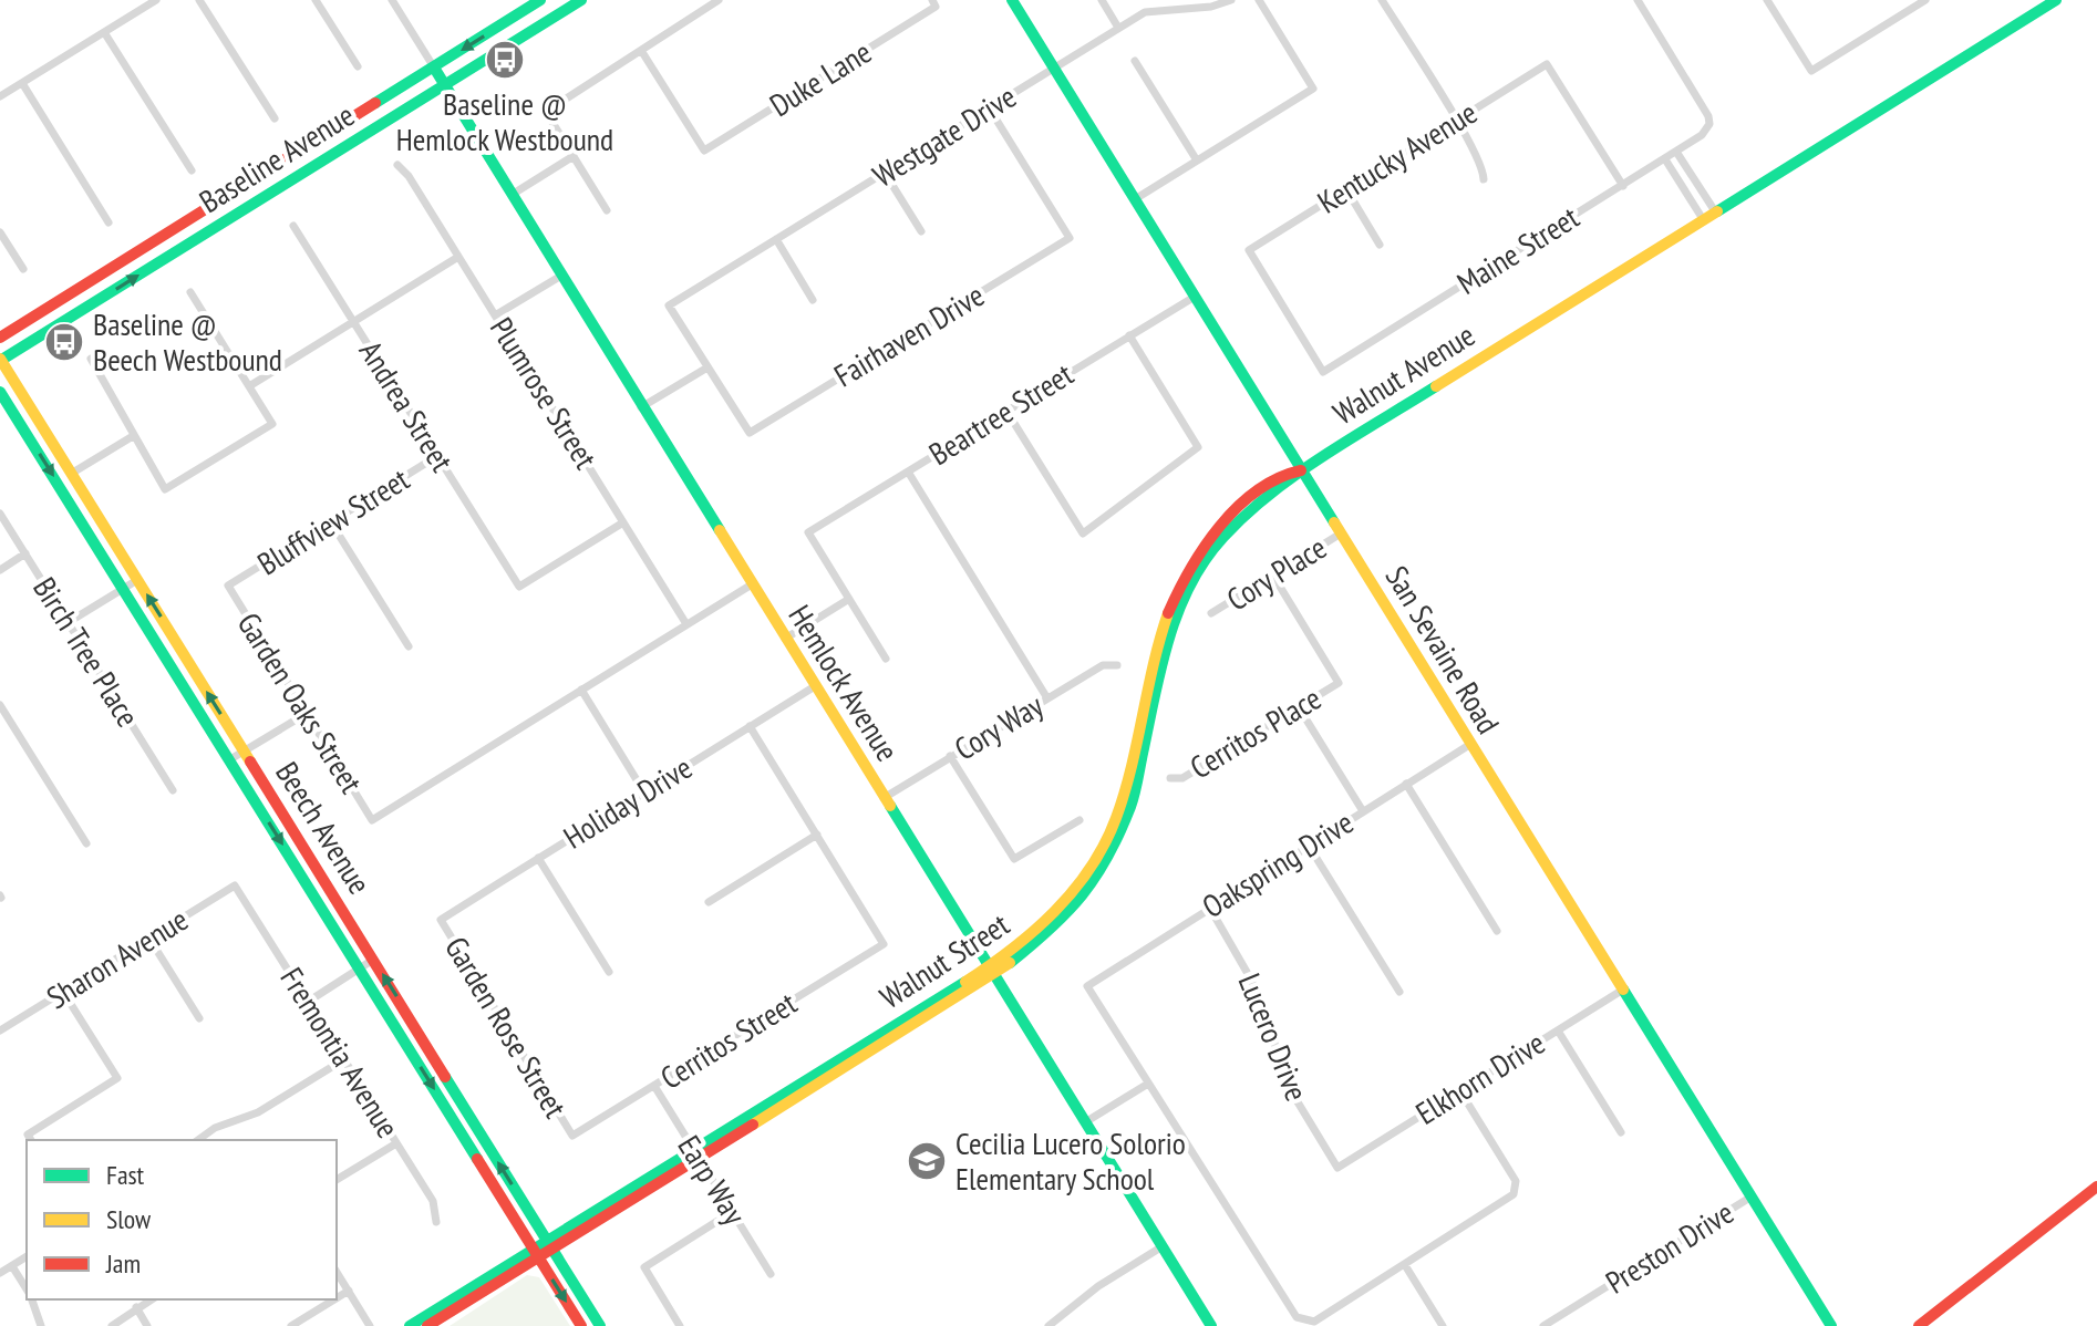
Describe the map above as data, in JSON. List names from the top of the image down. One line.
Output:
{"streets":{"street":["Duke Lane","Westgate Drive","Kentucky Avenue","Baseline Avenue","Maine Street","Fairhaven Drive","Walnut Avenue","Plumrose Street","Andrea Street","Beartree Street","Bluffview Street","Cory Place","San Sevaine Road","Birch Tree Place","Hemlock Avenue","Garden Oaks Street","Cory Way","Cerritos Place","Holiday Drive","Beech Avenue","Oakspring Drive","Sharon Avenue","Walnut Street","Garden Rose Street","Lucero Drive","Cerritos Street","Fremontia Avenue","Elkhorn Drive","Earp Way","Preston Drive"]},"crossings":[["Westgate Drive","Fairhaven Drive"],["Westgate Drive","San Sevaine Road"],["Kentucky Avenue","Maine Street"],["Baseline Avenue","Hemlock Avenue"],["Baseline Avenue","Beech Avenue"],["Walnut Avenue","San Sevaine Road"],["Walnut Avenue","Hemlock Avenue"],["Walnut Avenue","Walnut Street"],["Plumrose Street","Andrea Street"],["Andrea Street","Bluffview Street"],["Beartree Street","San Sevaine Road"],["Bluffview Street","Garden Oaks Street"],["Cory Place","San Sevaine Road"],["Cory Place","Cerritos Place"],["San Sevaine Road","Oakspring Drive"],["San Sevaine Road","Elkhorn Drive"],["San Sevaine Road","Preston Drive"],["Hemlock Avenue","Cory Way"],["Hemlock Avenue","Holiday Drive"],["Hemlock Avenue","Walnut Street"],["Holiday Drive","Garden Rose Street"],["Beech Avenue","Walnut Street"],["Oakspring Drive","Lucero Drive"],["Sharon Avenue","Fremontia Avenue"],["Walnut Street","Earp Way"],["Garden Rose Street","Cerritos Street"],["Lucero Drive","Elkhorn Drive"],["Cerritos Street","Earp Way"]],"places":{"bus stop":["Baseline @ Hemlock Westbound","Baseline @ Beech Westbound"],"school or university":["Cecilia Lucero Solorio Elementary School"]},"legend":["Fast","Slow","Jam"]}
